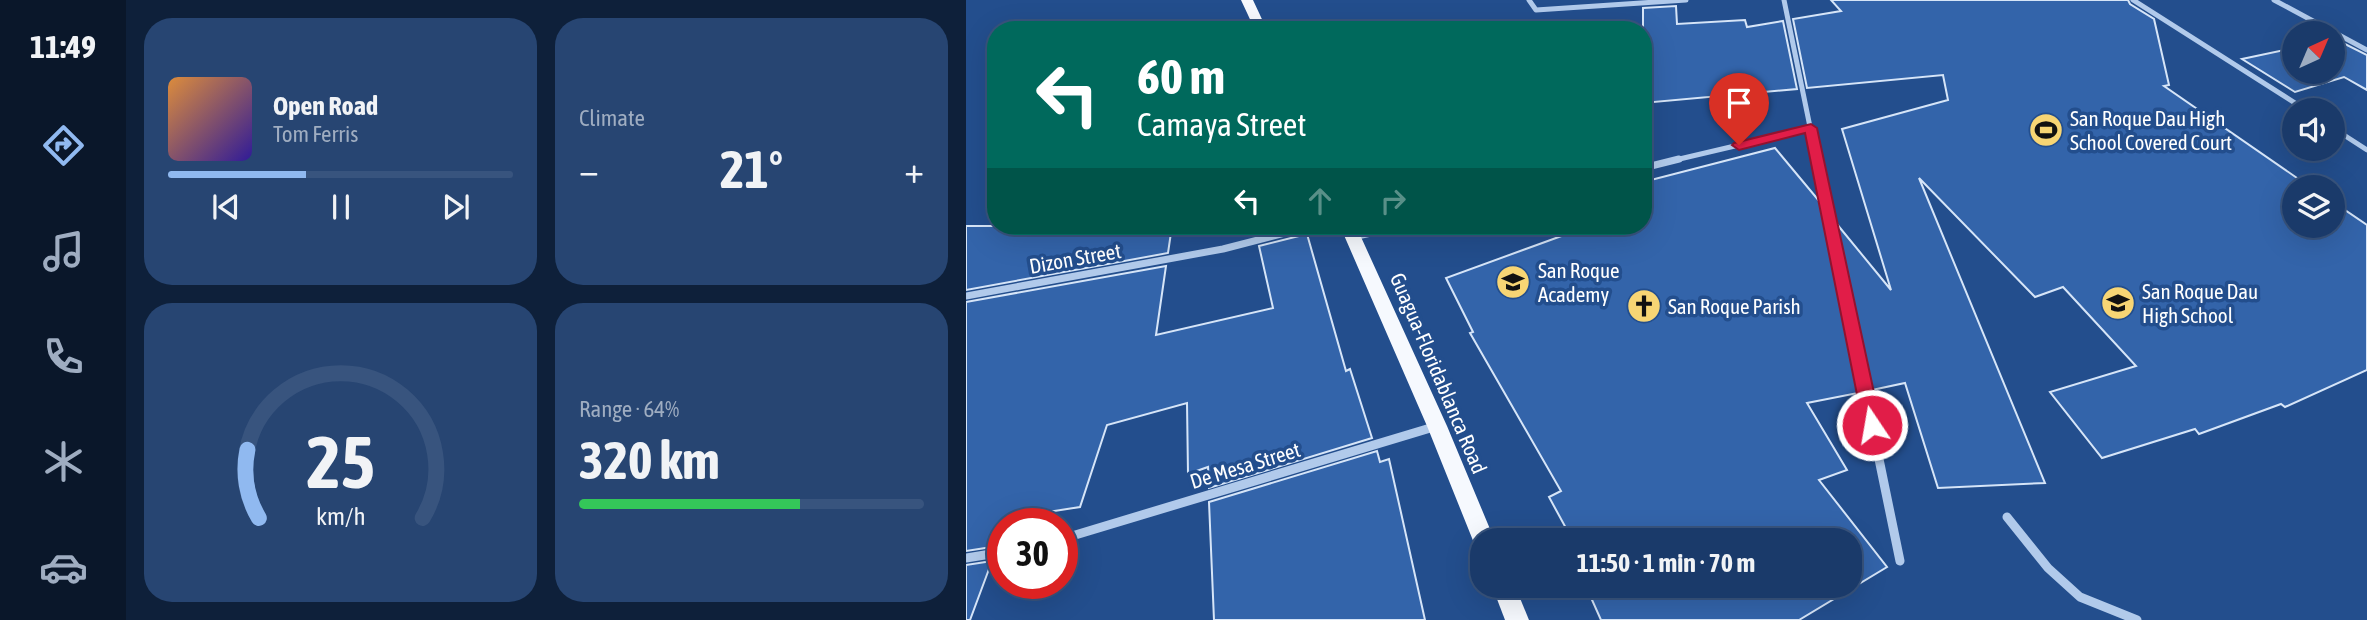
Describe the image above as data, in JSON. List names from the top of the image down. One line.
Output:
{"streets":{"main road":["Guagua-Floridablanca Road"],"street":["Dizon Street","De Mesa Street"]},"crossings":[["Guagua-Floridablanca Road","De Mesa Street"]],"places":{"sports":["San Roque Dau High School Covered Court"],"school or university":["San Roque Academy","San Roque Dau High School"],"church":["San Roque Parish"]},"north":"top right","page":{"tabs":"11:49","tile":["Climate",["Range · 64%","320 km"]],"turn":["60 m","Camaya Street"],"song":["Open Road","Tom Ferris"],"heat":["−","21°","+"],"limit":"30","trip":"11:50 · 1 min · 70 m","gauge":["25","km/h"]}}
